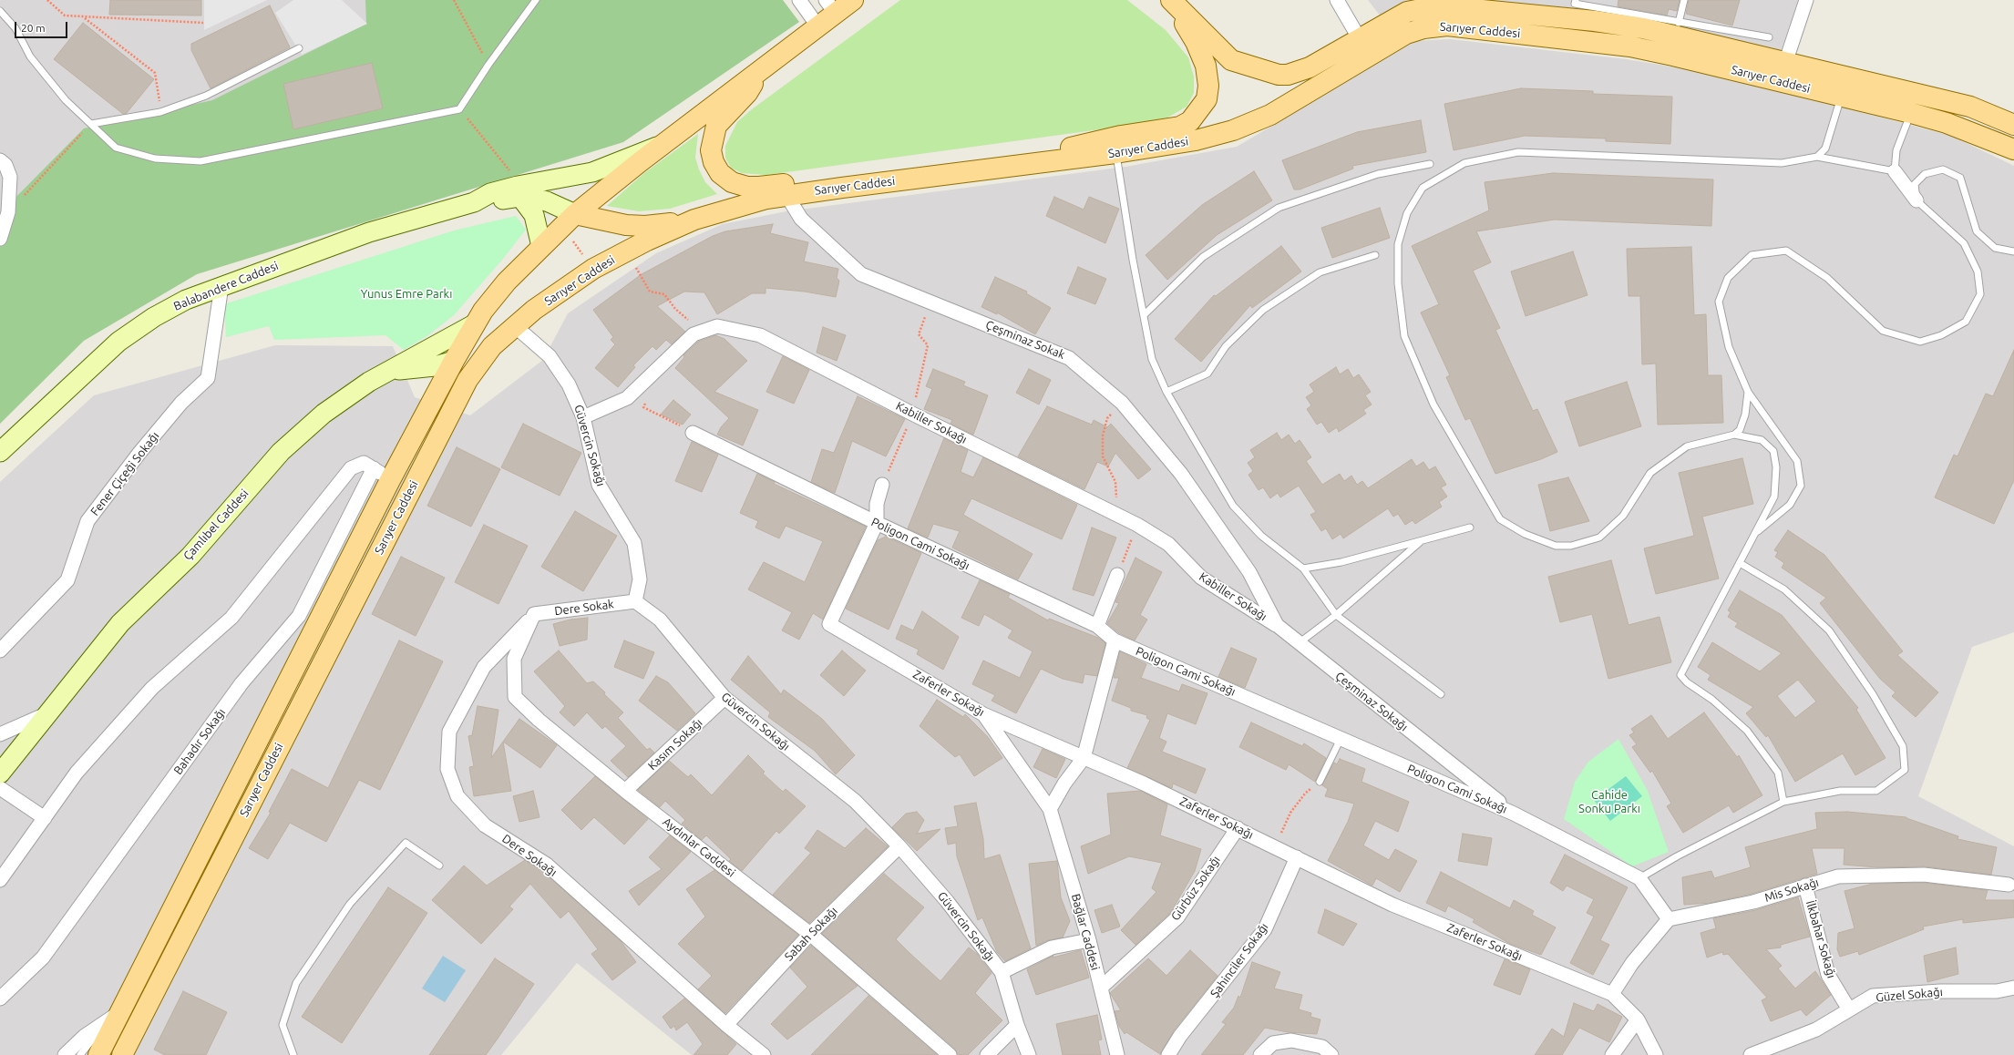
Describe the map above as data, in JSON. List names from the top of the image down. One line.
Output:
{"streets":{"main road":["Sarıyer Caddesi","Balabandere Caddesi","Çamlıbel Caddesi"],"street":["Çeşminaz Sokak","Kabiller Sokağı","Güvercin Sokağı","Fener Çiçeği Sokağı","Poligon Cami Sokağı","Dere Sokak","Zaferler Sokağı","Çeşminaz Sokağı","Bahadır Sokağı","Kasım Sokağı","Aydınlar Caddesi","Dere Sokağı","Gürbüz Sokağı","Mis Sokağı","Bağlar Caddesi","Sabah Sokağı","İlkbahar Sokağı","Şahinciler Sokağı","Güzel Sokağı"]},"crossings":[["Sarıyer Caddesi","Çeşminaz Sokak"],["Sarıyer Caddesi","Güvercin Sokağı"],["Sarıyer Caddesi","Çamlıbel Caddesi"],["Balabandere Caddesi","Fener Çiçeği Sokağı"],["Çeşminaz Sokak","Çeşminaz Sokağı"],["Kabiller Sokağı","Güvercin Sokağı"],["Kabiller Sokağı","Çeşminaz Sokağı"],["Güvercin Sokağı","Dere Sokak"],["Güvercin Sokağı","Kasım Sokağı"],["Güvercin Sokağı","Sabah Sokağı"],["Poligon Cami Sokağı","Zaferler Sokağı"],["Poligon Cami Sokağı","Çeşminaz Sokağı"],["Poligon Cami Sokağı","Mis Sokağı"],["Dere Sokak","Aydınlar Caddesi"],["Dere Sokak","Dere Sokağı"],["Zaferler Sokağı","Gürbüz Sokağı"],["Zaferler Sokağı","Bağlar Caddesi"],["Zaferler Sokağı","Şahinciler Sokağı"],["Kasım Sokağı","Aydınlar Caddesi"],["Aydınlar Caddesi","Dere Sokağı"],["Aydınlar Caddesi","Sabah Sokağı"],["Dere Sokağı","Sabah Sokağı"],["Gürbüz Sokağı","Bağlar Caddesi"],["Mis Sokağı","İlkbahar Sokağı"],["İlkbahar Sokağı","Güzel Sokağı"]],"parks":["Yunus Emre Parkı","Cahide Sonku Parkı"],"scale_bar":"20 m"}
